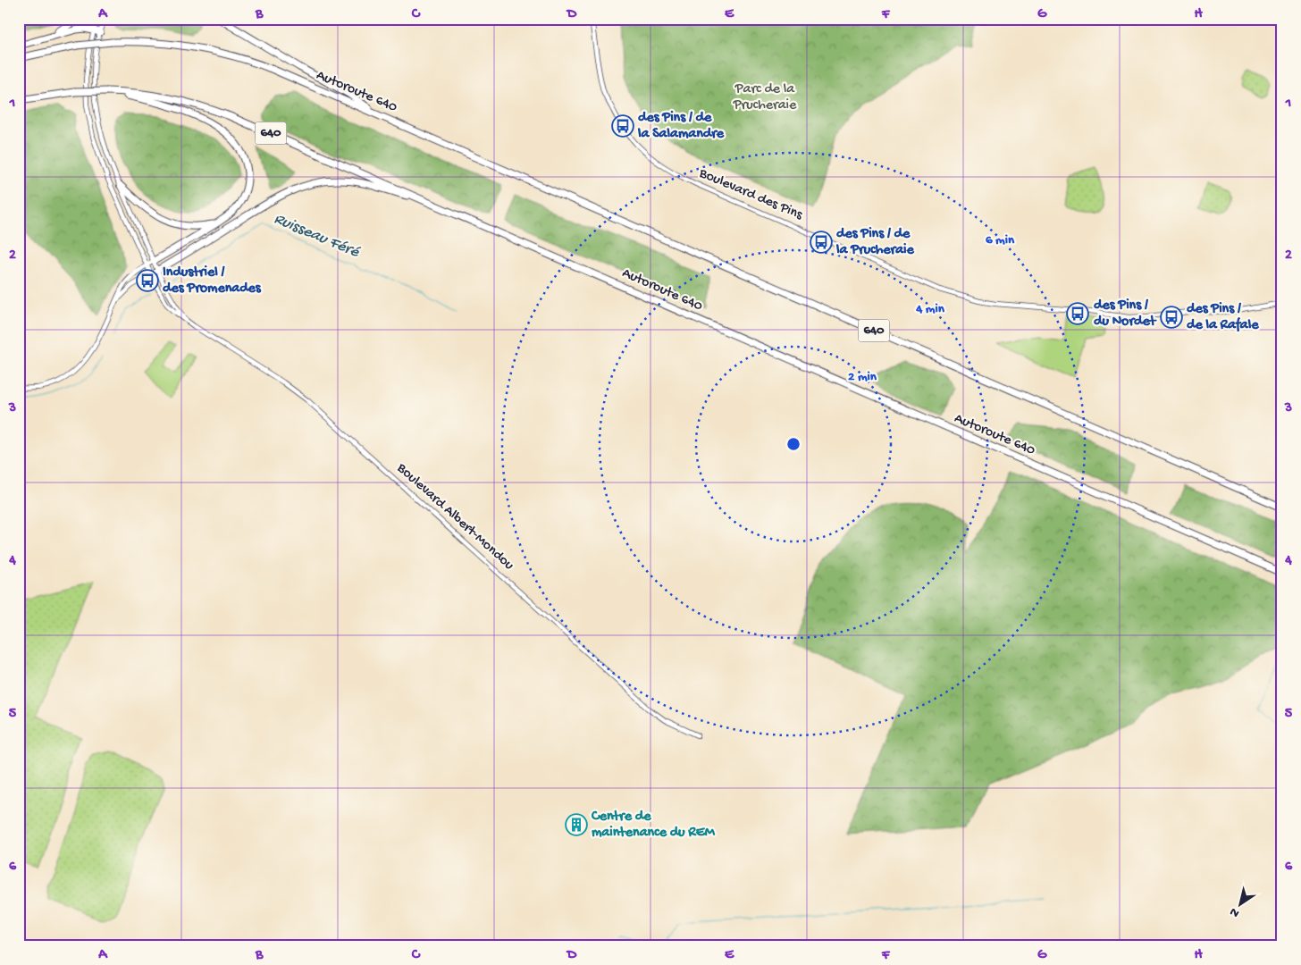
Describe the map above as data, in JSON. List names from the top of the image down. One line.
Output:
{"streets":{"highway":["Autoroute 640","640"],"street":["Boulevard des Pins","Boulevard Albert-Mondou"]},"water":["Ruisseau Féré"],"parks":["Parc de la Prucheraie"],"places":{"bus stop":["des Pins / de la Salamandre","des Pins / de la Prucheraie","Industriel / des Promenades","des Pins / du Nordet","des Pins / de la Rafale"],"building":["Centre de maintenance du REM"]},"north":"bottom left","grid":{"columns":["A","B","C","D","E","F","G","H"],"rows":["1","2","3","4","5","6"]},"rings":["6 min","4 min","2 min"]}
